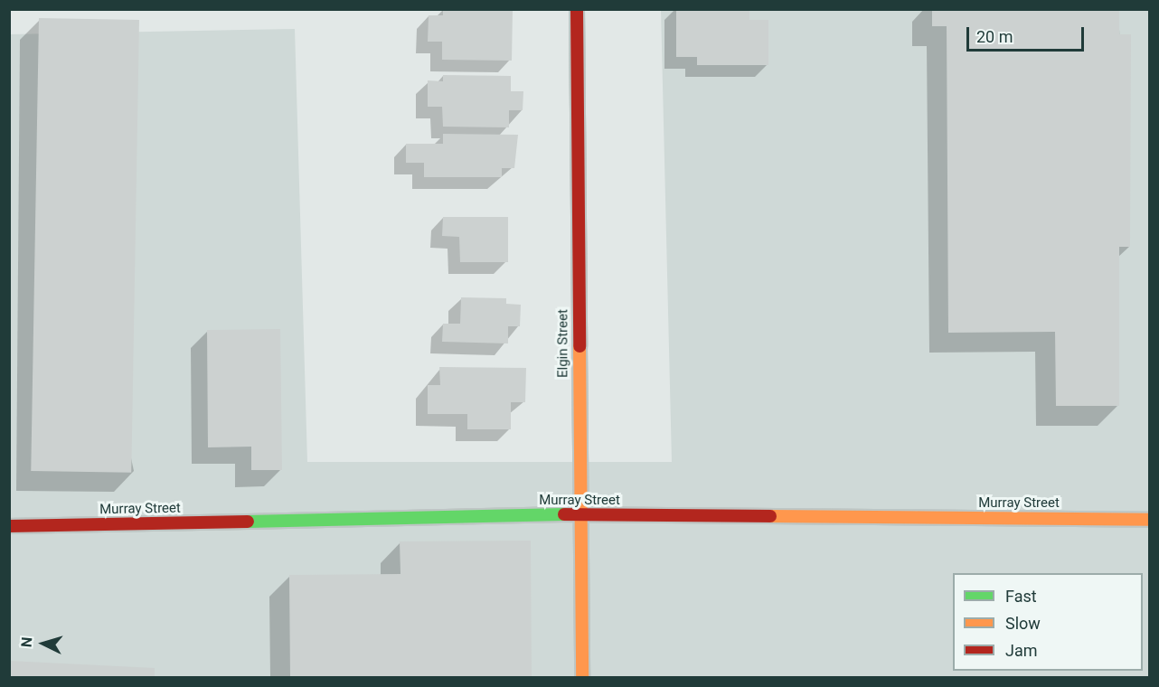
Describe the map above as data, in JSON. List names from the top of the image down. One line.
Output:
{"streets":{"street":["Elgin Street","Murray Street"]},"crossings":[["Elgin Street","Murray Street"]],"legend":["Fast","Slow","Jam"],"scale_bar":"20 m","north":"left"}
